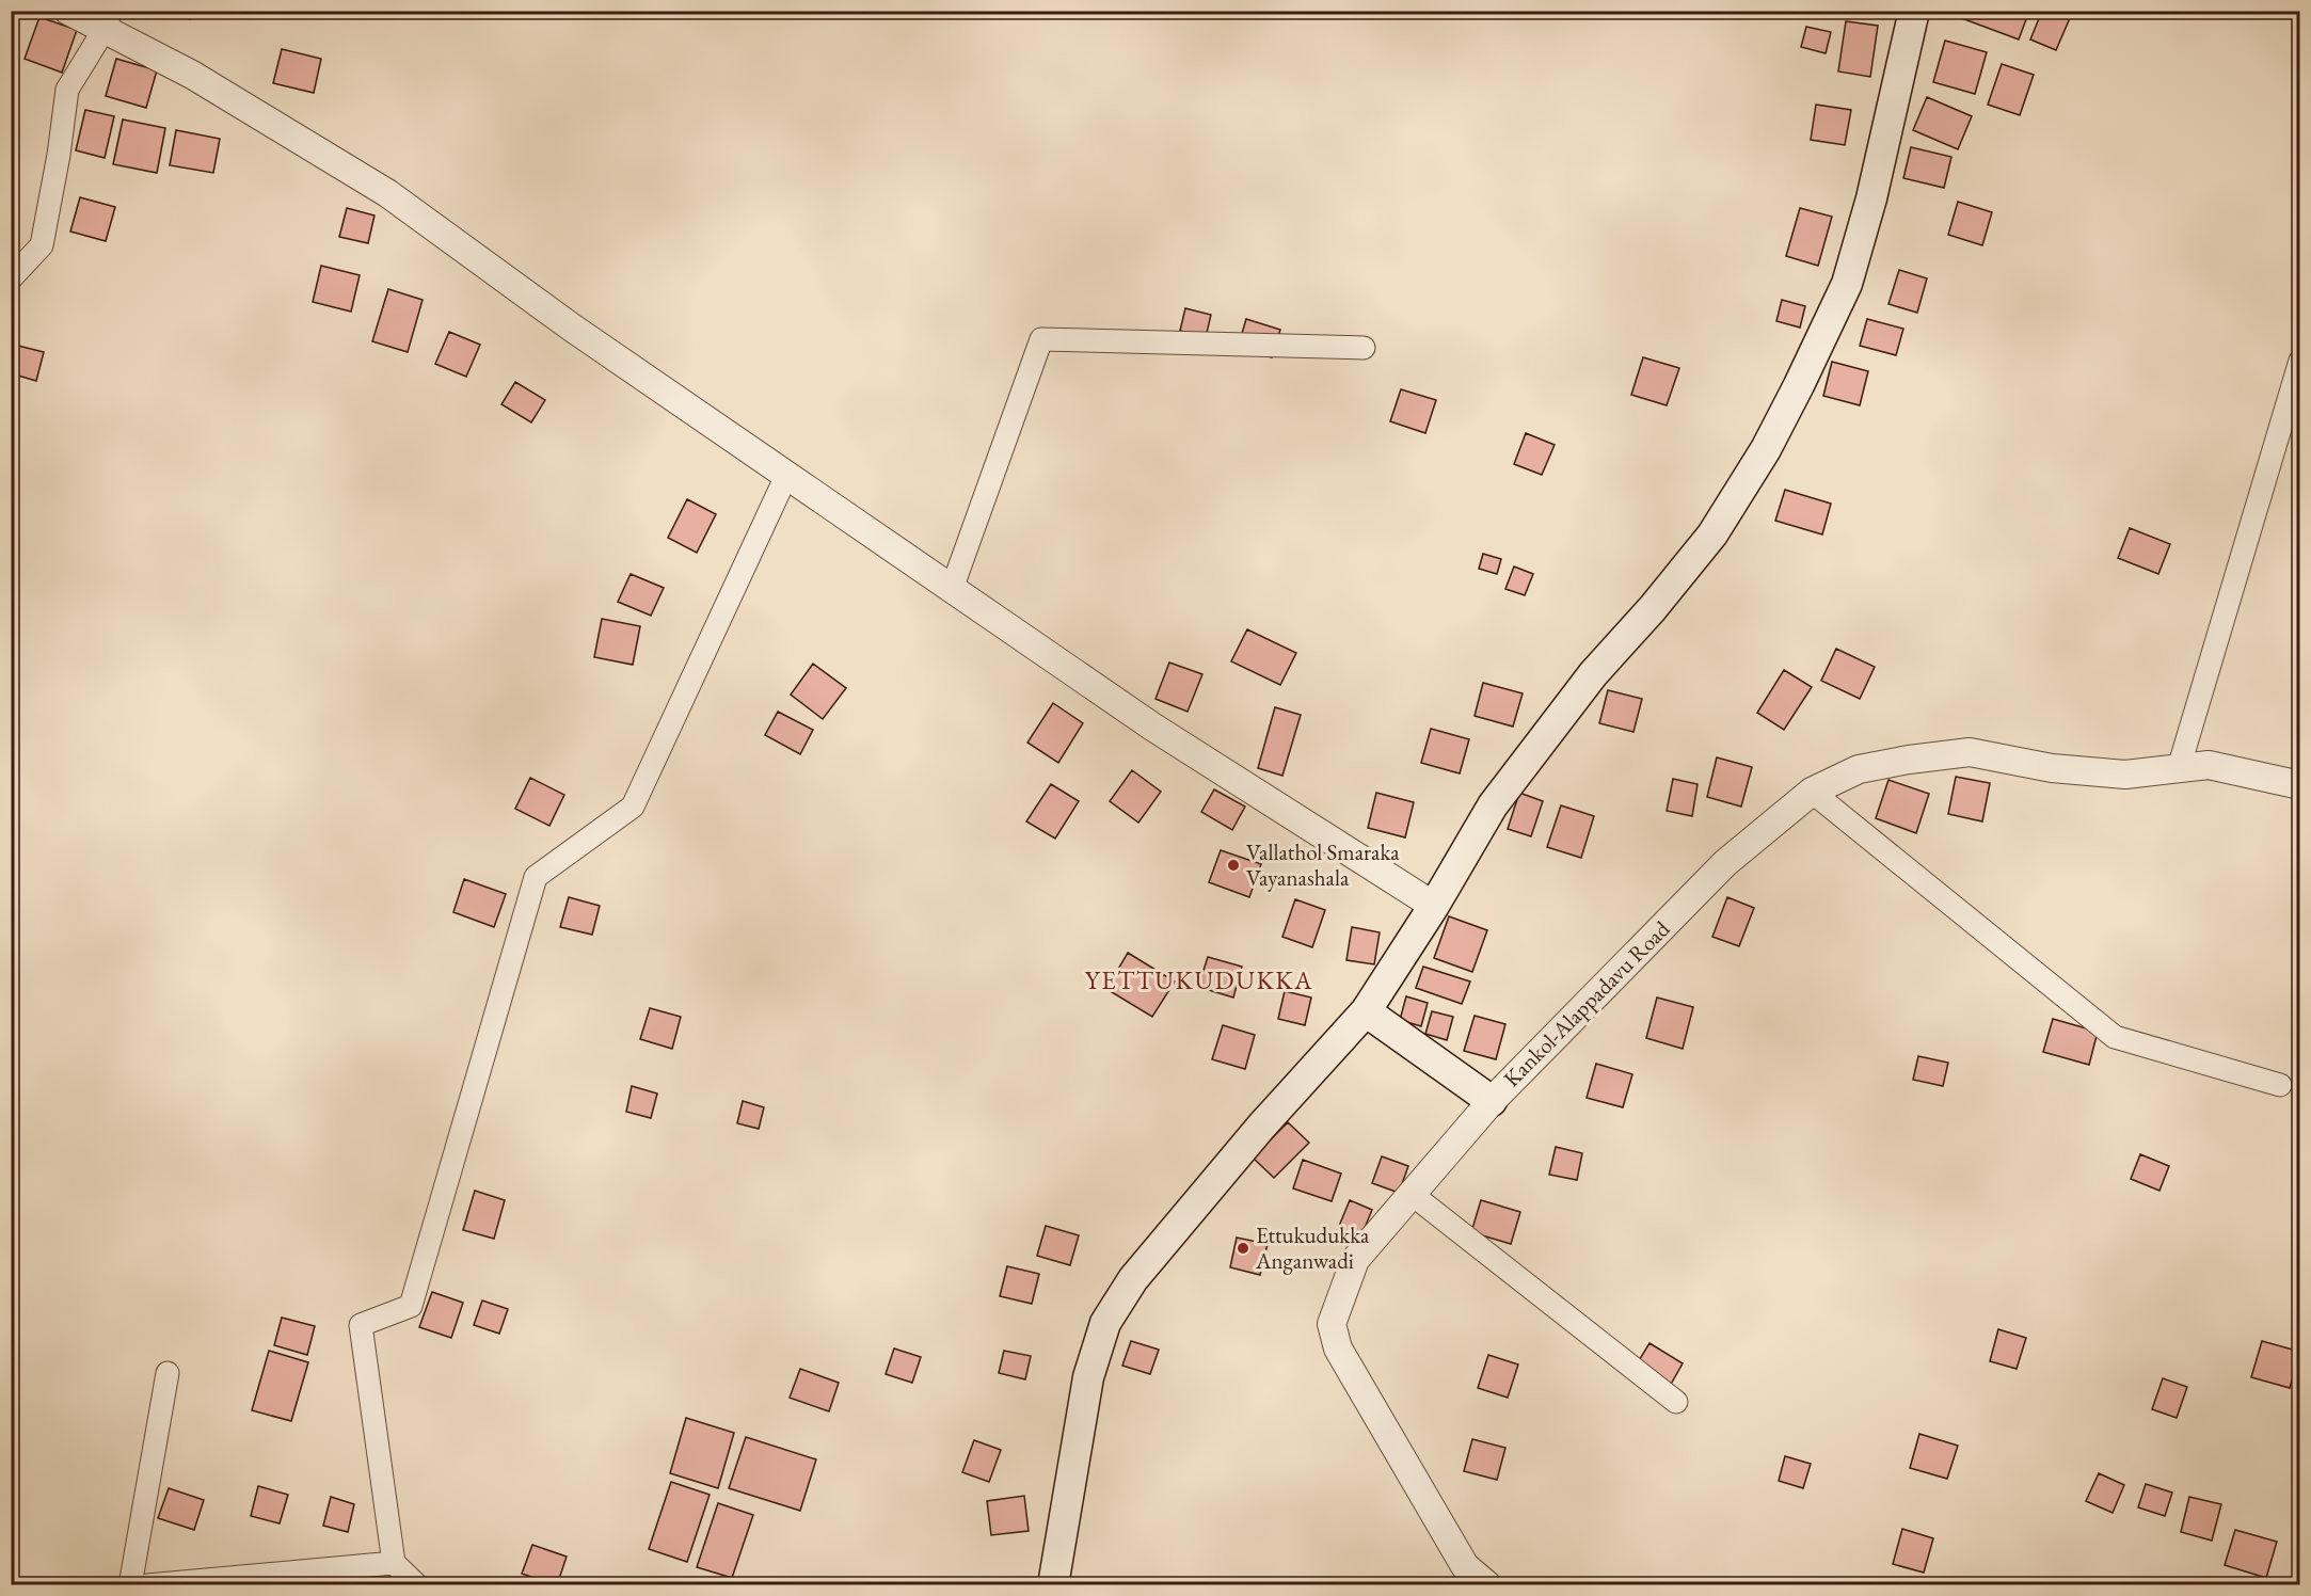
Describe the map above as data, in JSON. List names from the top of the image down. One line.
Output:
{"streets":{"main road":["Kankol-Alappadavu Road"]},"districts":["YETTUKUDUKKA"],"places":["Vallathol Smaraka Vayanashala","Ettukudukka Anganwadi"]}
